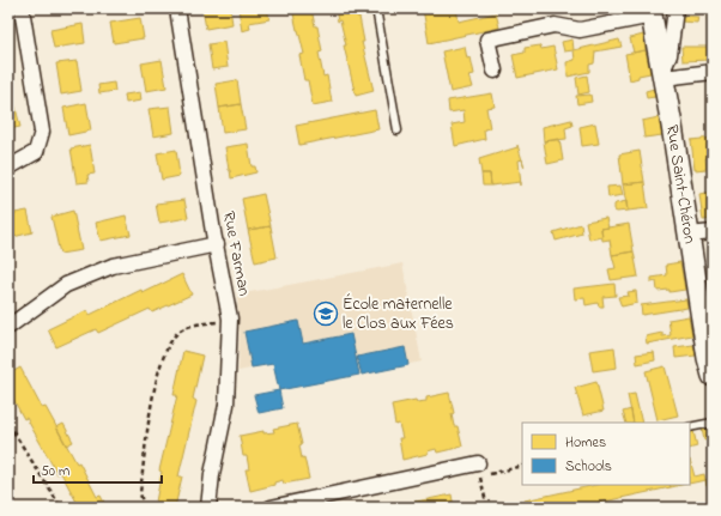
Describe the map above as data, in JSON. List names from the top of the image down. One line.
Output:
{"streets":{"street":["Rue Saint-Chéron","Rue Farman"]},"places":{"school or university":["École maternelle le Clos aux Fées"]},"legend":["Homes","Schools"],"scale_bar":"50 m"}
